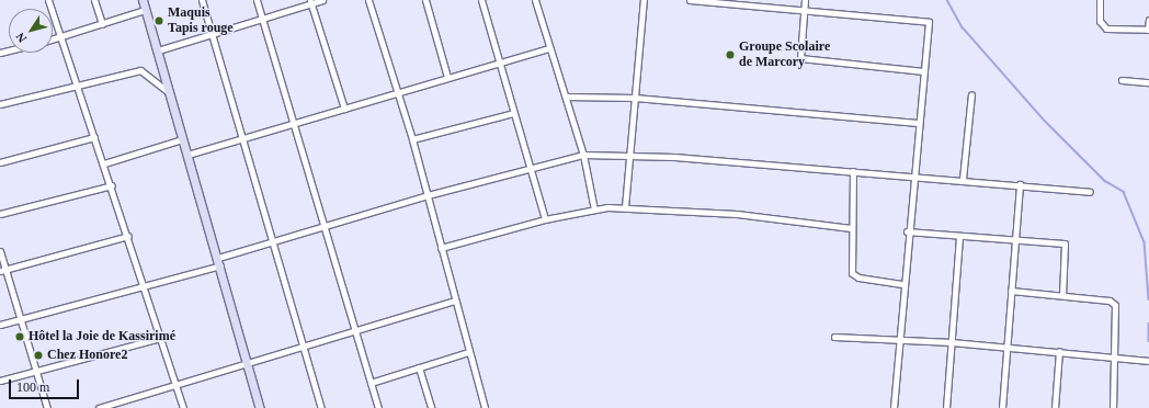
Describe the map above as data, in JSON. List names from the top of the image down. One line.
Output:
{"places":["Maquis Tapis rouge","Groupe Scolaire de Marcory","Hôtel la Joie de Kassirimé","Chez Honore2"],"scale_bar":"100 m","north":"bottom left"}
